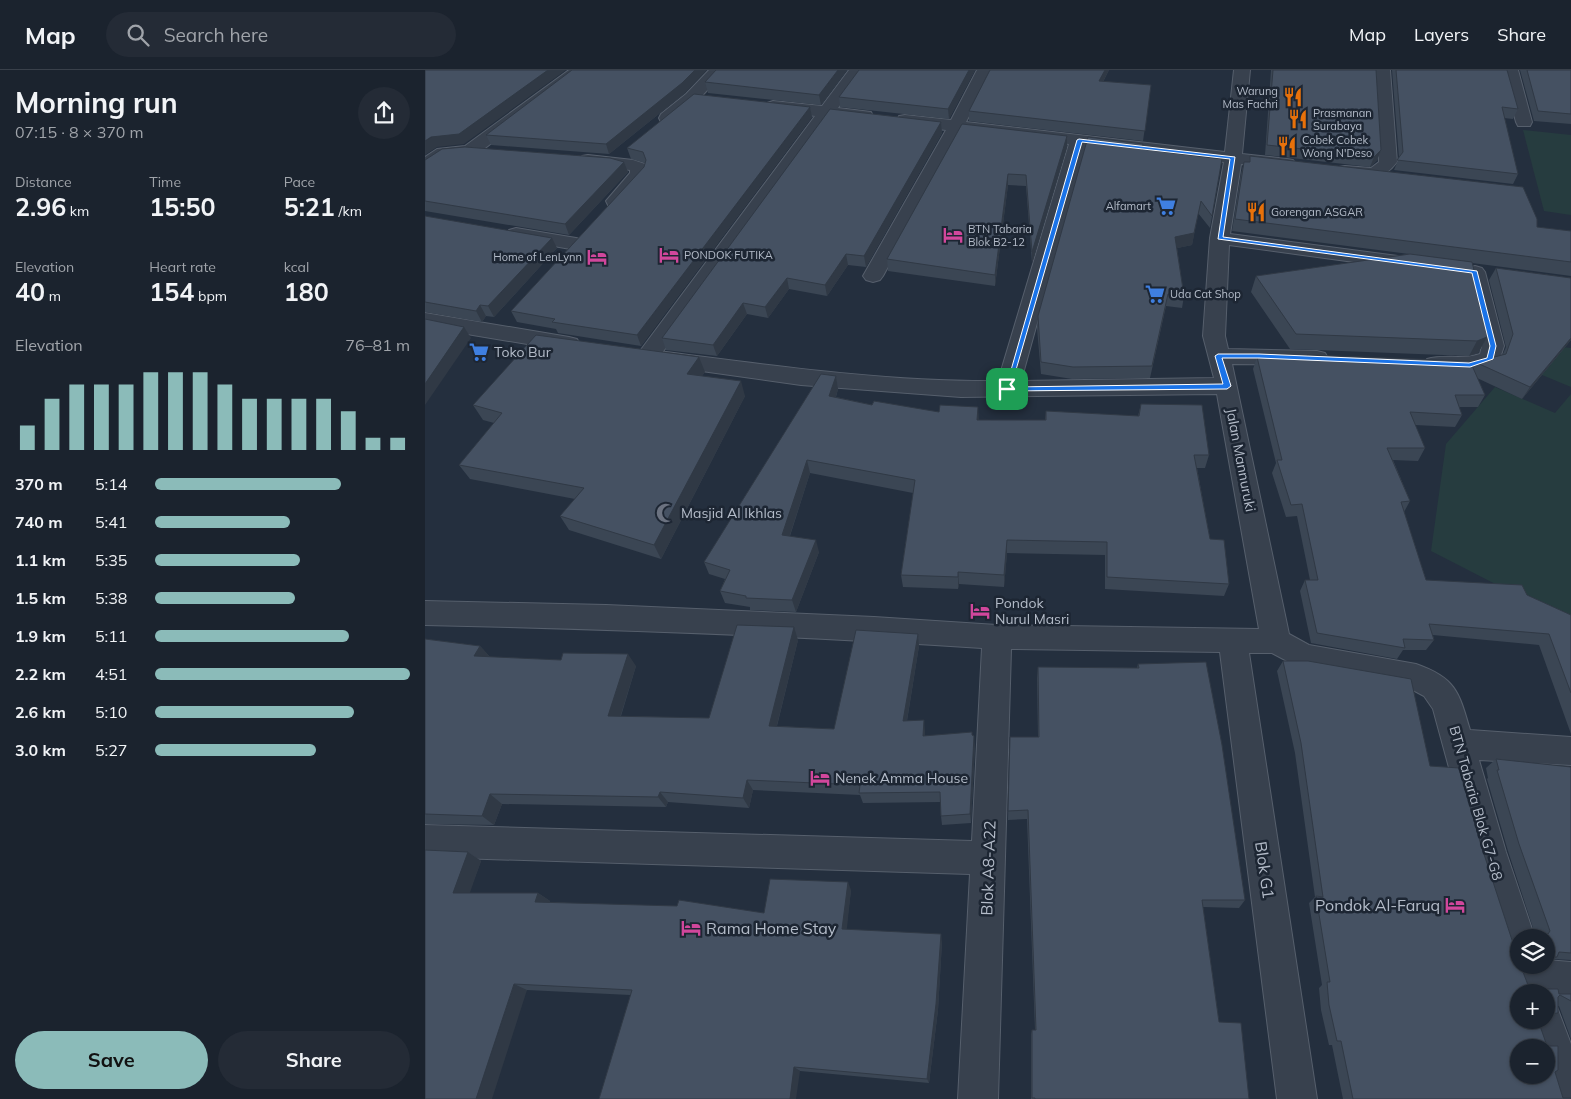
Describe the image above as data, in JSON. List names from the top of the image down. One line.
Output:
{"streets":{"street":["Jalan Mannuruki","BTN Tabaria Blok G7-G8","Blok A8-A22","Blok G1"]},"crossings":[["Jalan Mannuruki","BTN Tabaria Blok G7-G8"]],"places":{"restaurant":["Warung Mas Fachri","Prasmanan Surabaya","Cobek Cobek Wong N'Deso","Gorengan ASGAR"],"supermarket":["Alfamart","Uda Cat Shop","Toko Bur"],"hotel":["BTN Tabaria Blok B2-12","PONDOK FUTIKA","Home of LenLynn","Pondok Nurul Masri","Nenek Amma House","Pondok Al-Faruq","Rama Home Stay"],"mosque":["Masjid Al Ikhlas"]},"page":{"header":"Map","search":"Search here","nav":["Map","Layers","Share"],"heading":["Morning run","07:15 · 8 × 370 m"],"stats":[["Distance","2.96 km"],["Time","15:50"],["Pace","5:21 /km"],["Elevation","40 m"],["Heart rate","154 bpm"],["kcal","180"]],"chart":["Elevation","76–81 m"],"list":[{"name":"370 m","note":"5:14"},{"name":"740 m","note":"5:41"},{"name":"1.1 km","note":"5:35"},{"name":"1.5 km","note":"5:38"},{"name":"1.9 km","note":"5:11"},{"name":"2.2 km","note":"4:51"},{"name":"2.6 km","note":"5:10"},{"name":"3.0 km","note":"5:27"}],"map_buttons":["+","−"],"buttons":["Save","Share"]}}
